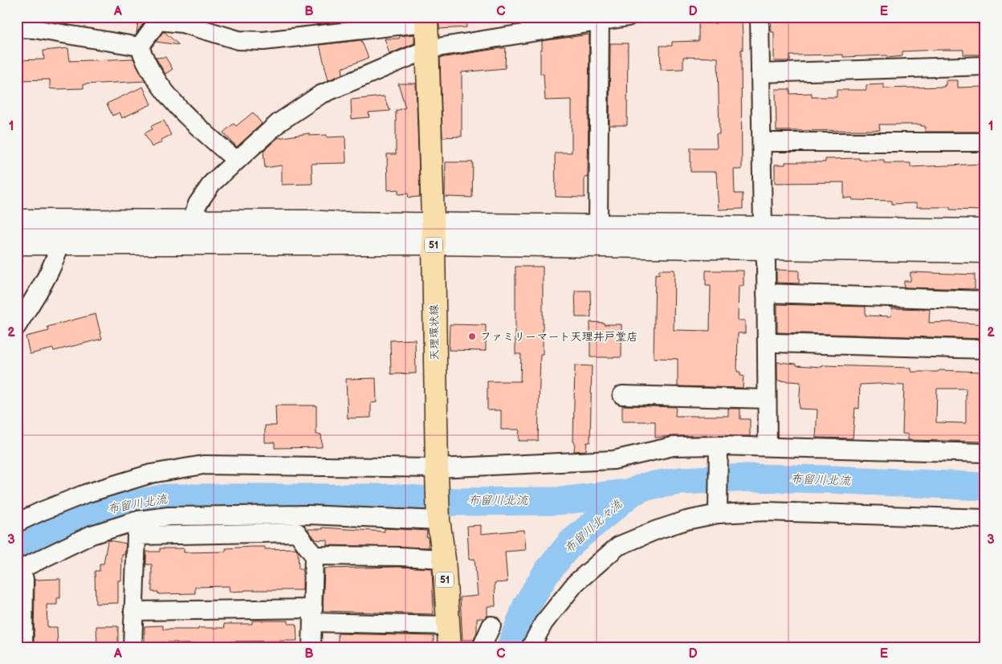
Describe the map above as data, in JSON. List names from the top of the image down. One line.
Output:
{"streets":{"main road":["51","天理環状線"]},"water":["布留川北流","布留川北々流"],"places":["ファミリーマート天理井戸堂店"],"grid":{"columns":["A","B","C","D","E"],"rows":["1","2","3"]}}
